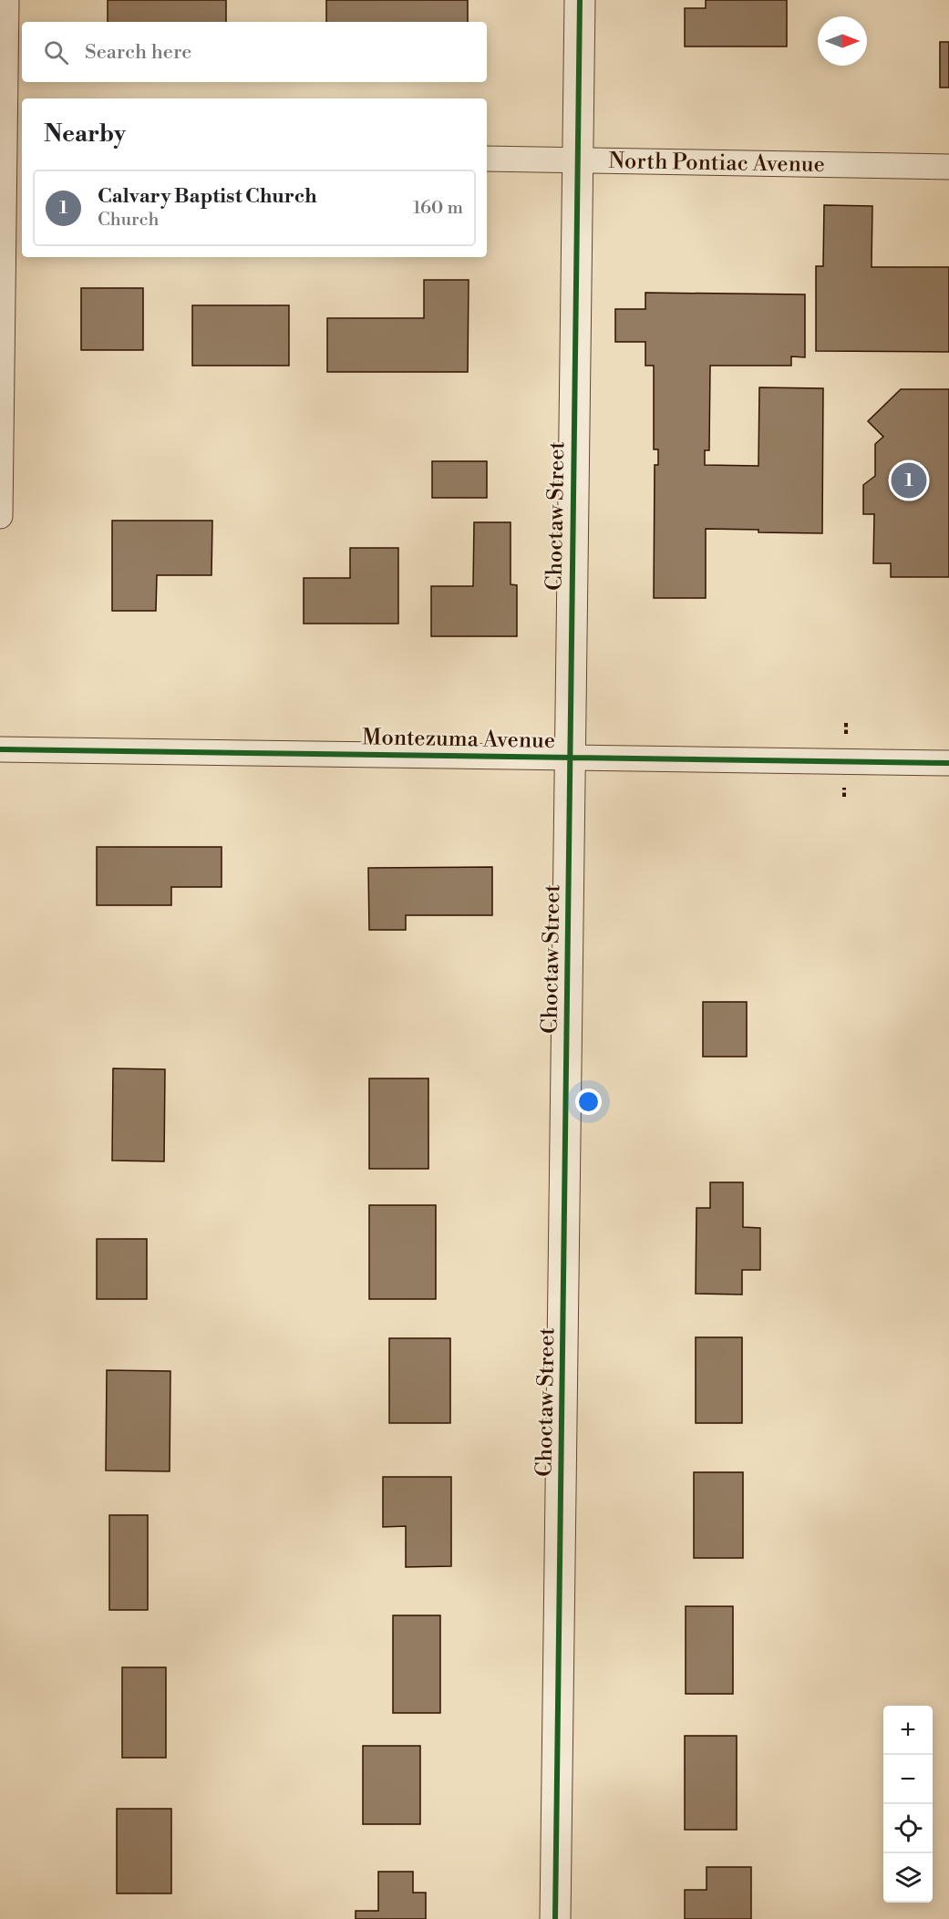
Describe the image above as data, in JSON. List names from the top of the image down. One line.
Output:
{"streets":{"street":["North Pontiac Avenue","Choctaw Street","Montezuma Avenue"]},"crossings":[["North Pontiac Avenue","Choctaw Street"],["Choctaw Street","Montezuma Avenue"]],"north":"right","page":{"search":"Search here","heading":"Nearby","list":[{"mark":"1","name":"Calvary Baptist Church","note":"Church","value":"160 m"}],"pins":"1","map_buttons":["+","−"]}}
